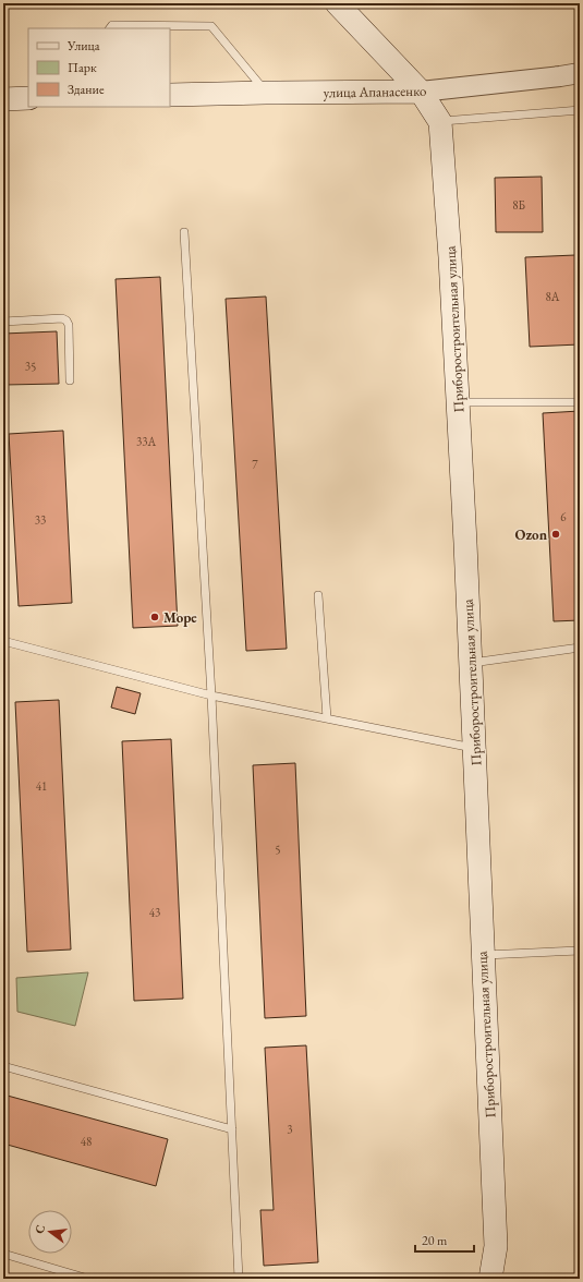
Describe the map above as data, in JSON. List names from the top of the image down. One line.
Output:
{"streets":{"main road":["улица Апанасенко","Приборостроительная улица"]},"crossings":[["улица Апанасенко","Приборостроительная улица"]],"places":["Ozon","Море"],"house_numbers":["8Б","8А","35","33А","7","6","33","41","5","43","3","48"],"legend":["Улица","Парк","Здание"],"scale_bar":"20 m","north":"left"}
